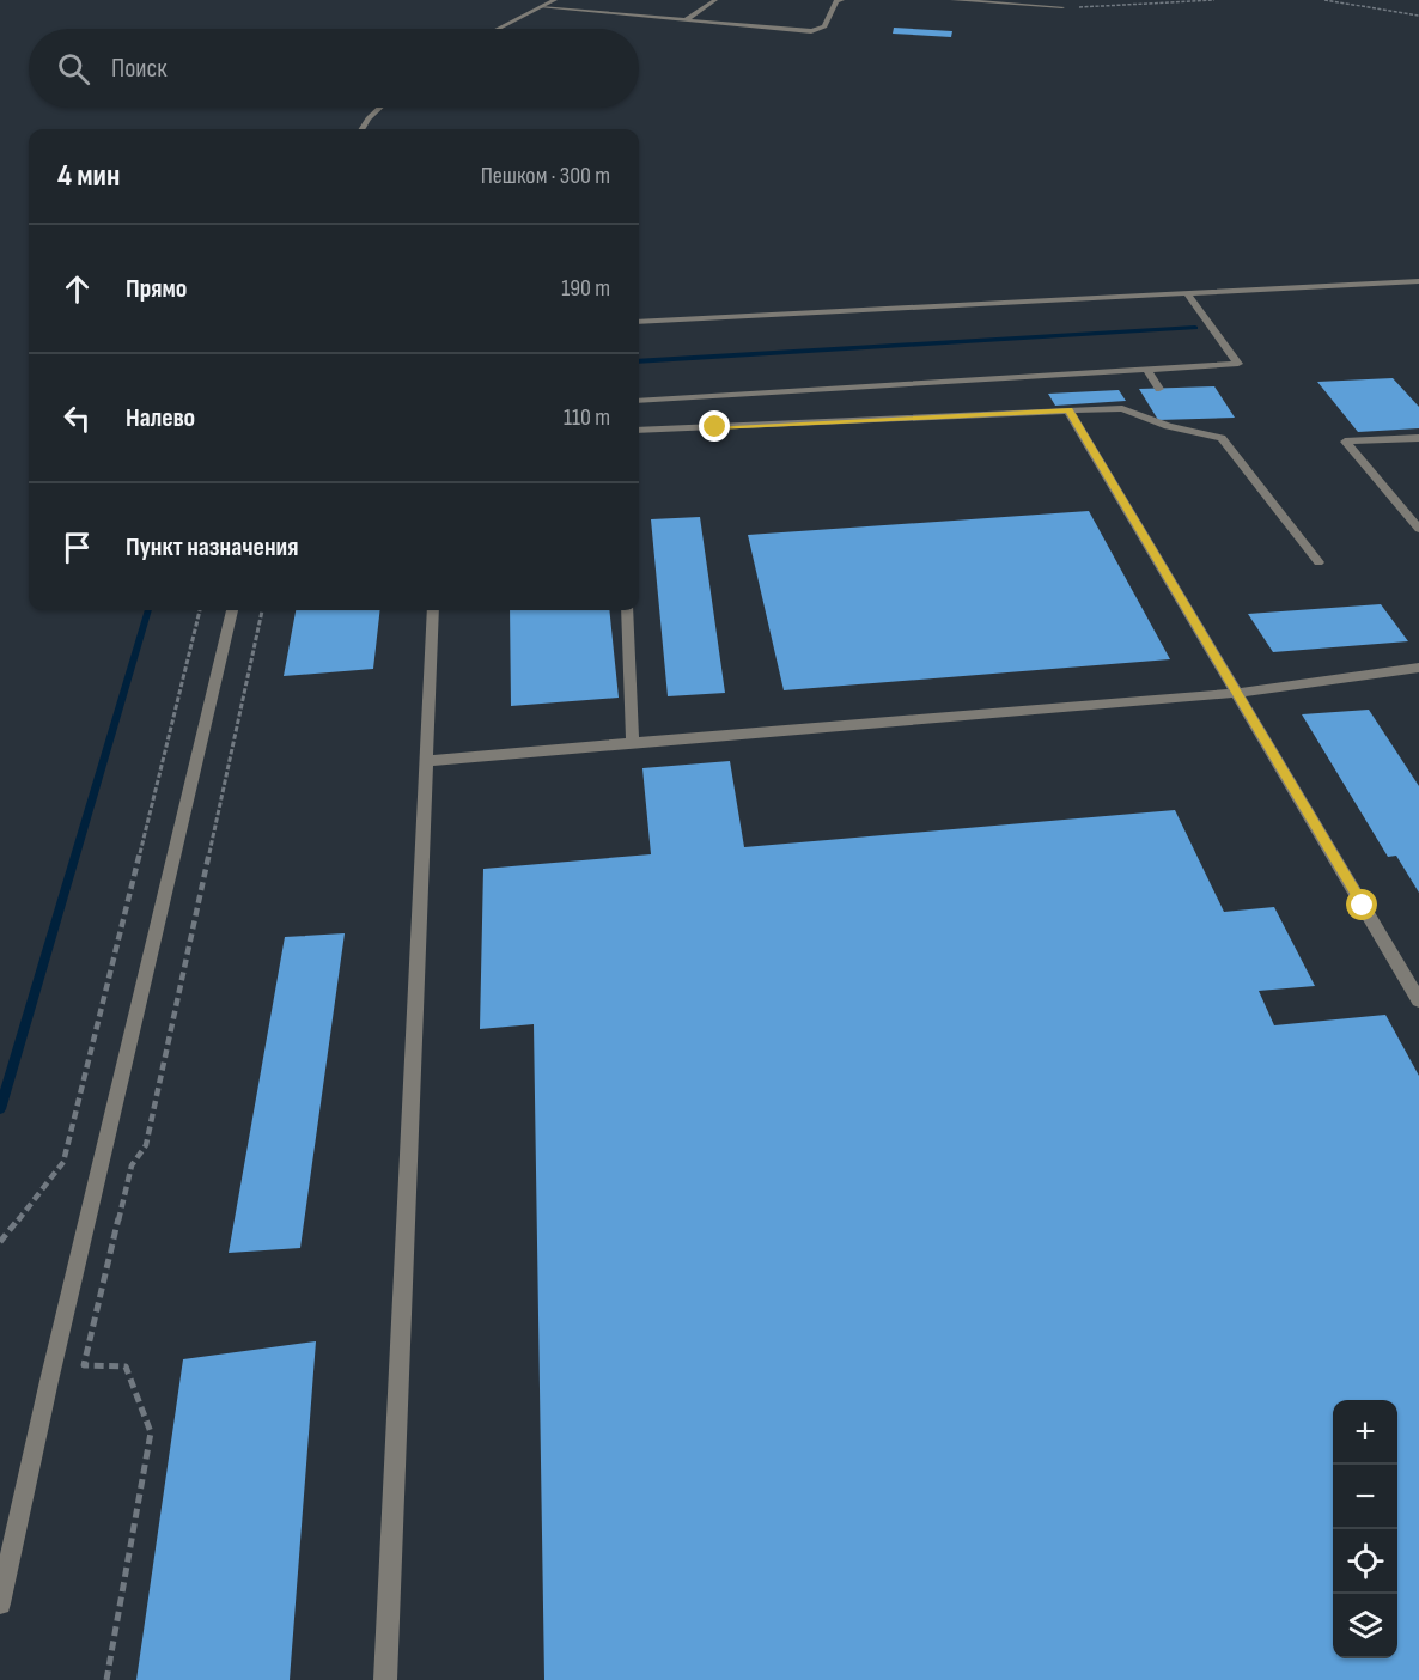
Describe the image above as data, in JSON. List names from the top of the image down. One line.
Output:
{"page":{"search":"Поиск","heading":["4 мин","Пешком · 300 m"],"list":[["Прямо","190 m"],["Налево","110 m"],"Пункт назначения"],"map_buttons":["+","−"]}}
